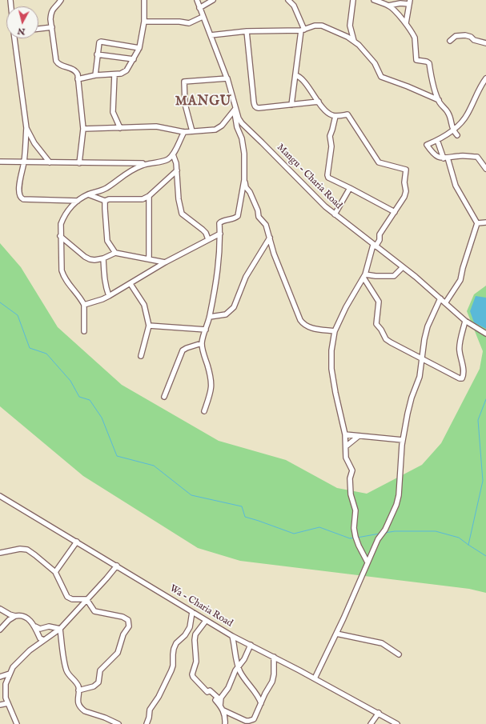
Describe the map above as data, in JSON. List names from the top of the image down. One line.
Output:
{"streets":{"street":["Mangu - Charia Road","Wa - Charia Road"]},"districts":["MANGU"],"north":"bottom"}
